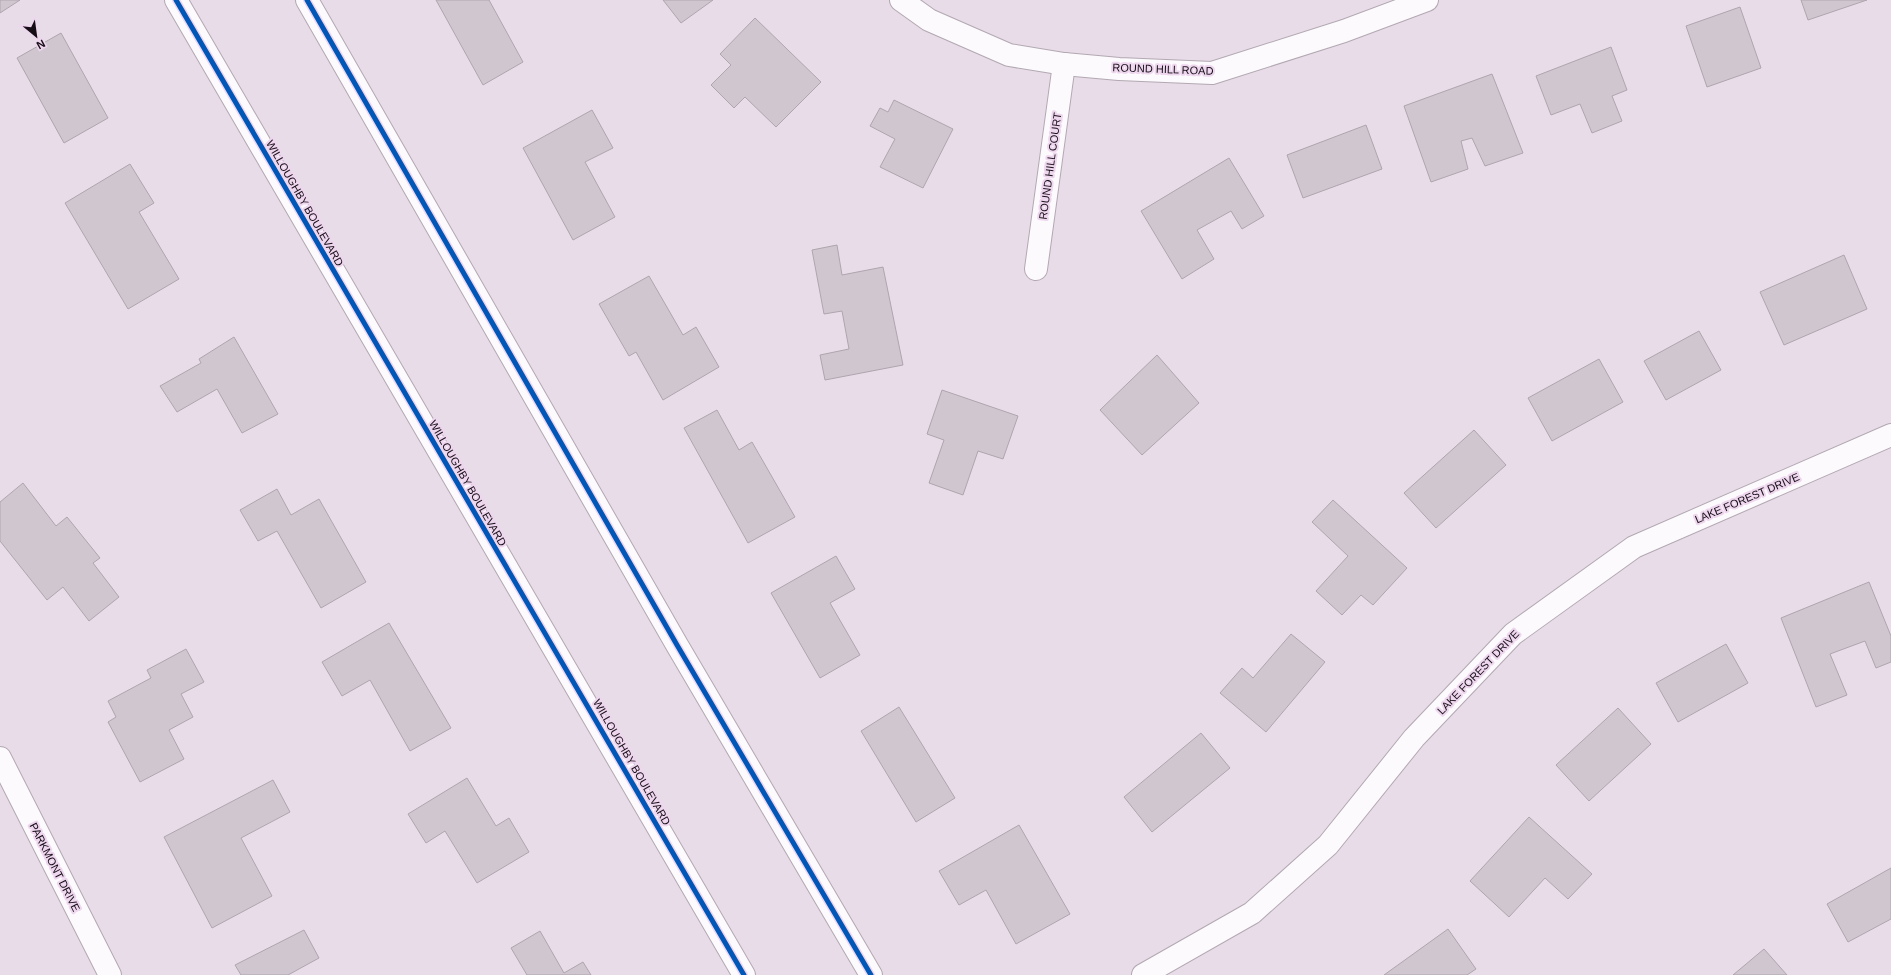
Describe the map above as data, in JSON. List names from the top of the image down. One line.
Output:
{"streets":{"street":["ROUND HILL ROAD","ROUND HILL COURT","WILLOUGHBY BOULEVARD","LAKE FOREST DRIVE","PARKMONT DRIVE"]},"crossings":[["ROUND HILL ROAD","ROUND HILL COURT"]],"north":"bottom right"}
